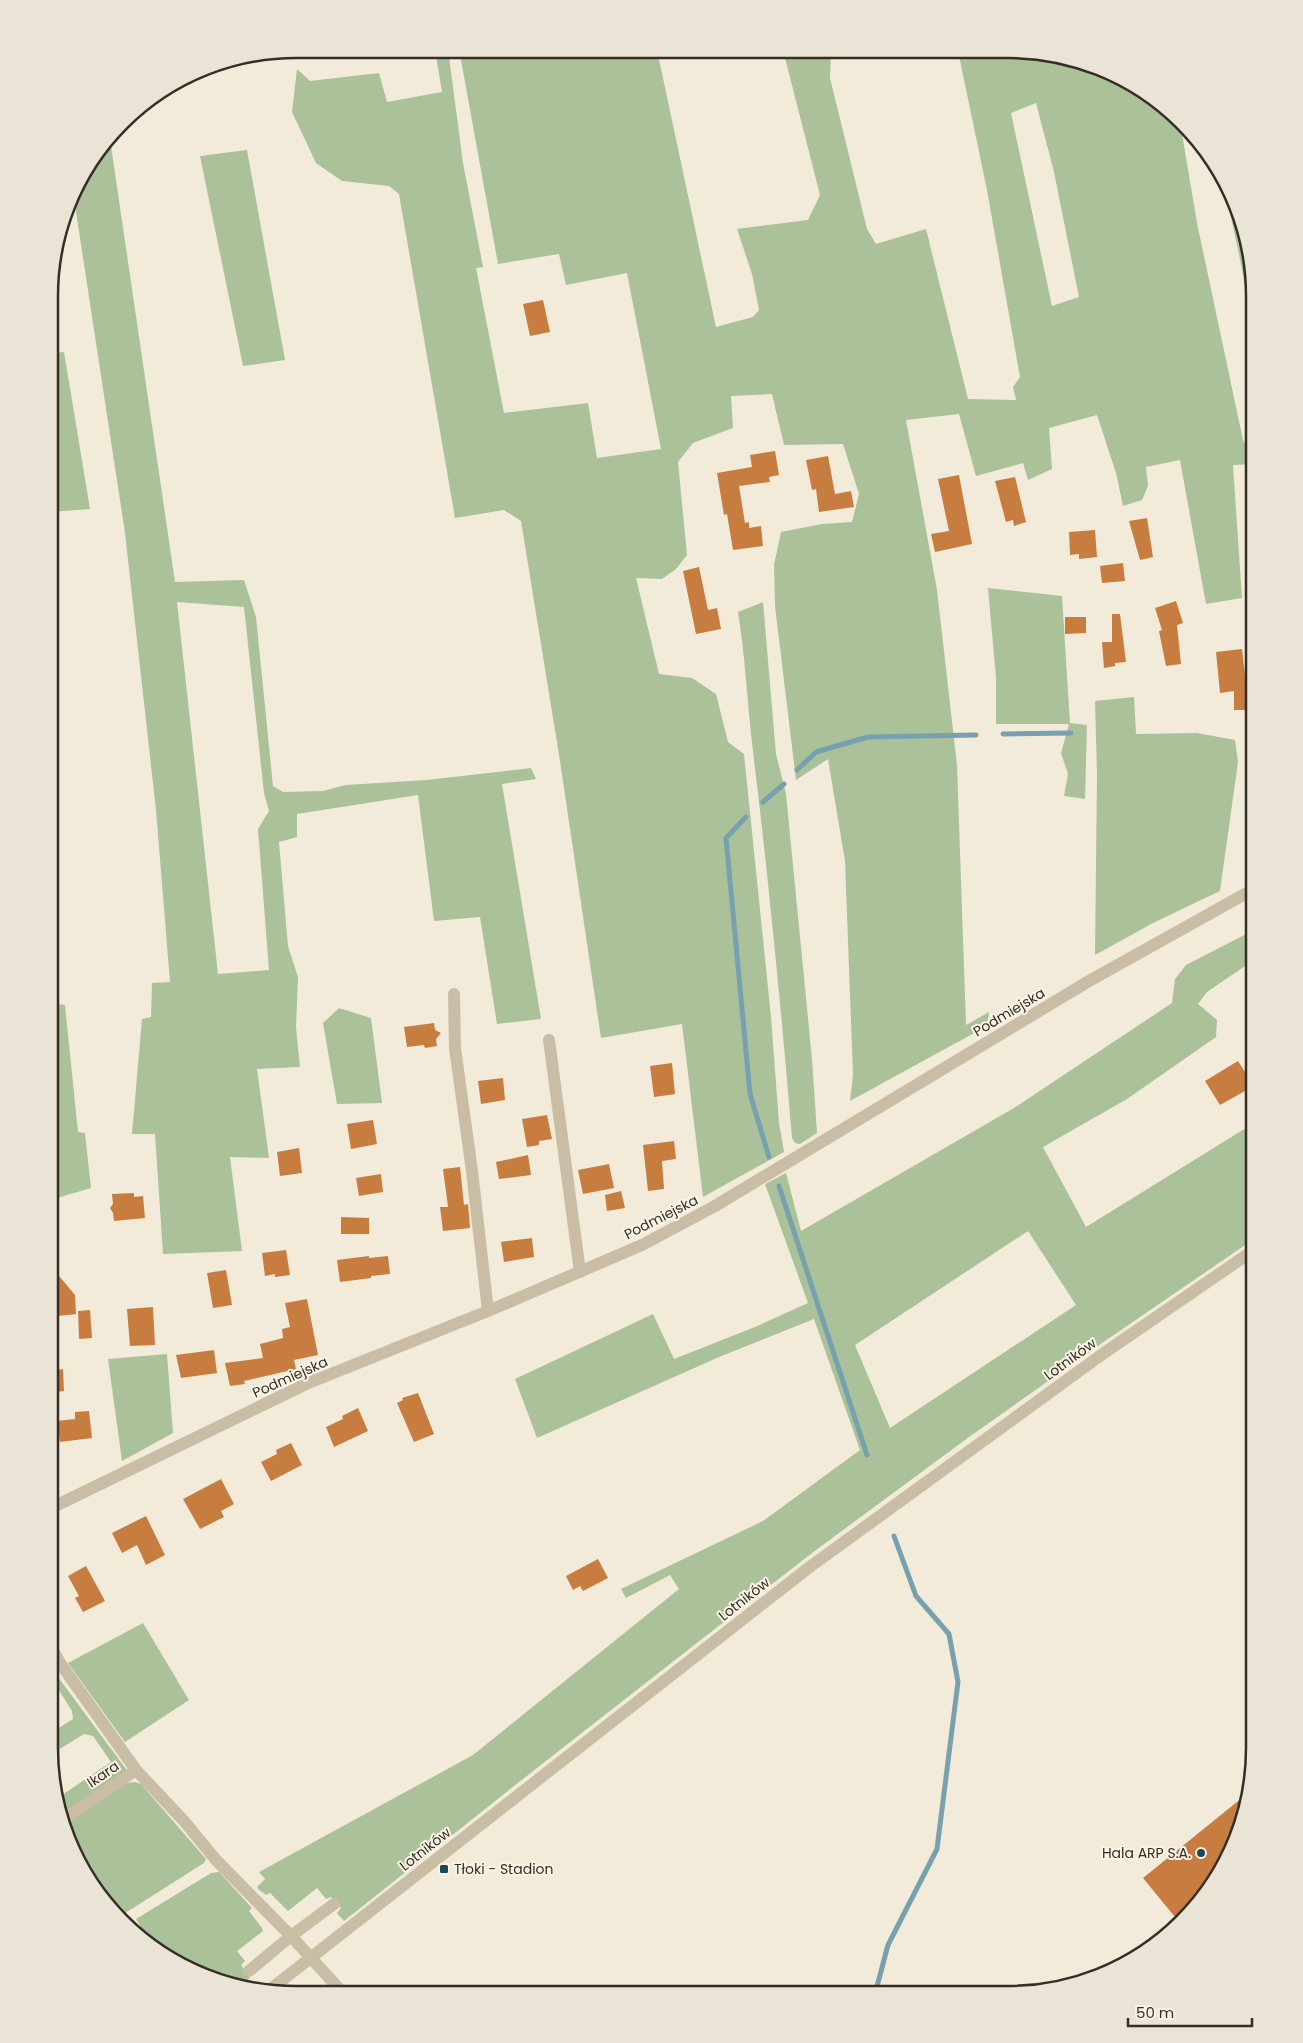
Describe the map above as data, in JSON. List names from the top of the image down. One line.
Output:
{"streets":{"street":["Podmiejska","Lotników","Ikara"]},"places":{"other":["Hala ARP S.A."],"transit":["Tłoki - Stadion"]},"scale_bar":"50 m"}
